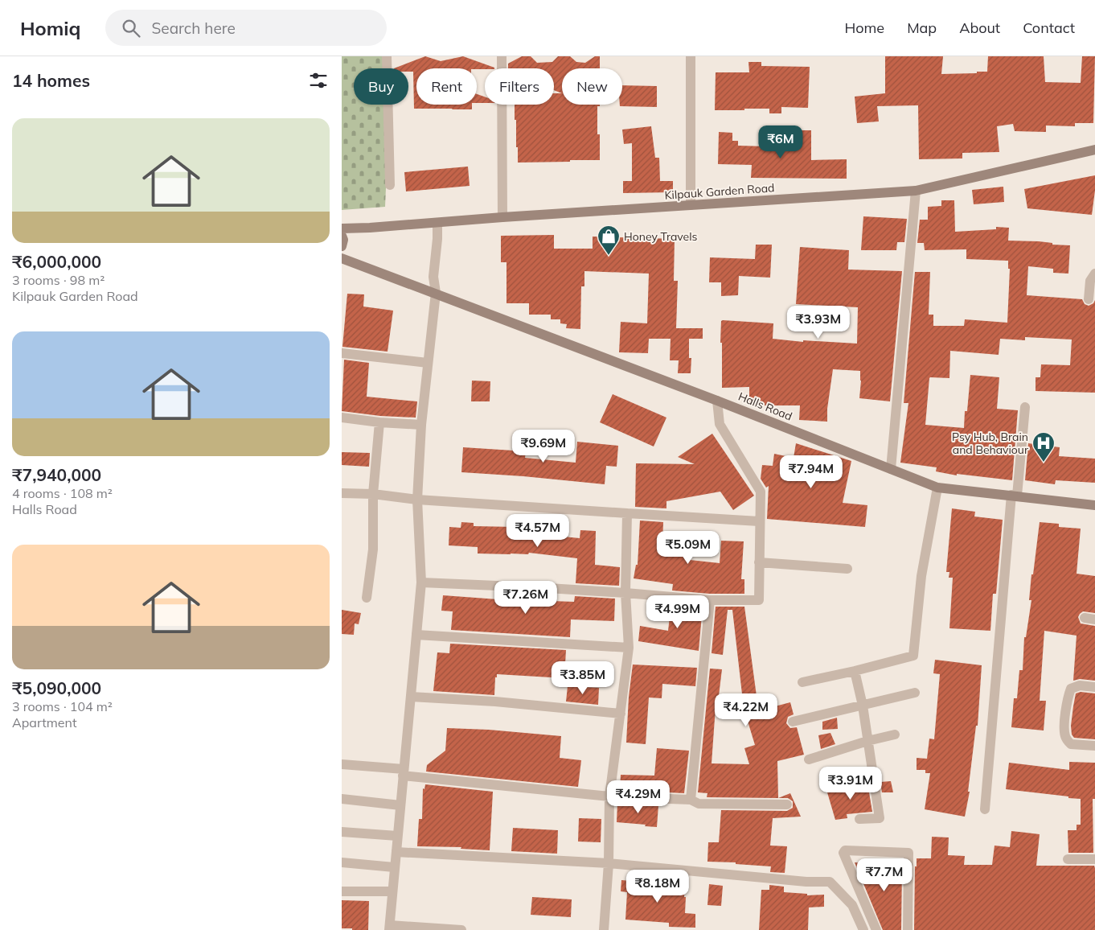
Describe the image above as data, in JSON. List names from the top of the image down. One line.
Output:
{"streets":{"main road":["Kilpauk Garden Road","Halls Road"]},"places":{"shop":["Honey Travels"],"hospital":["Psy Hub, Brain and Behaviour"]},"page":{"header":"Homiq","search":"Search here","nav":["Home","Map","About","Contact"],"heading":"14 homes","chip":["Buy","Rent","Filters","New"],"list":[{"name":"₹6,000,000","note":"3 rooms · 98 m² · Kilpauk Garden Road"},{"name":"₹7,940,000","note":"4 rooms · 108 m² · Halls Road"},{"name":"₹5,090,000","note":"3 rooms · 104 m² · Apartment"}],"price":["₹6M","₹3.93M","₹9.69M","₹7.94M","₹4.57M","₹5.09M","₹7.26M","₹4.99M","₹3.85M","₹4.22M","₹3.91M","₹4.29M","₹7.7M","₹8.18M"]}}
